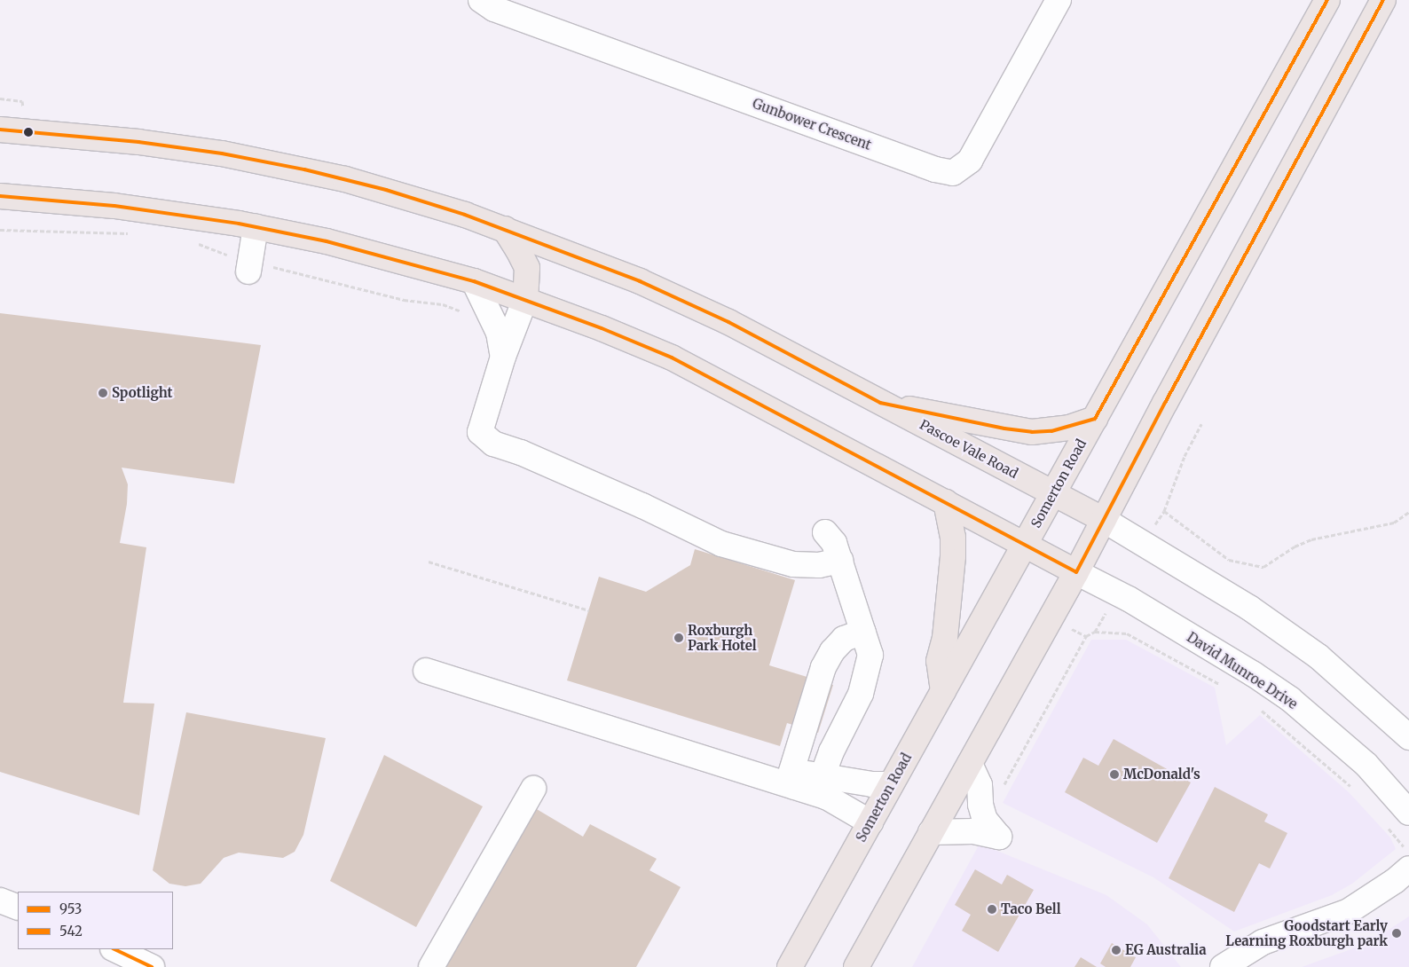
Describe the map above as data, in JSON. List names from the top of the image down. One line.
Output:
{"streets":{"main road":["Pascoe Vale Road","Somerton Road"],"street":["Gunbower Crescent","David Munroe Drive"]},"crossings":[["Pascoe Vale Road","Somerton Road"]],"places":["Spotlight","Roxburgh Park Hotel","McDonald's","Taco Bell","Goodstart Early Learning Roxburgh park","EG Australia"],"lines":["transit line 953","transit line 542"],"legend":["953","542"]}
